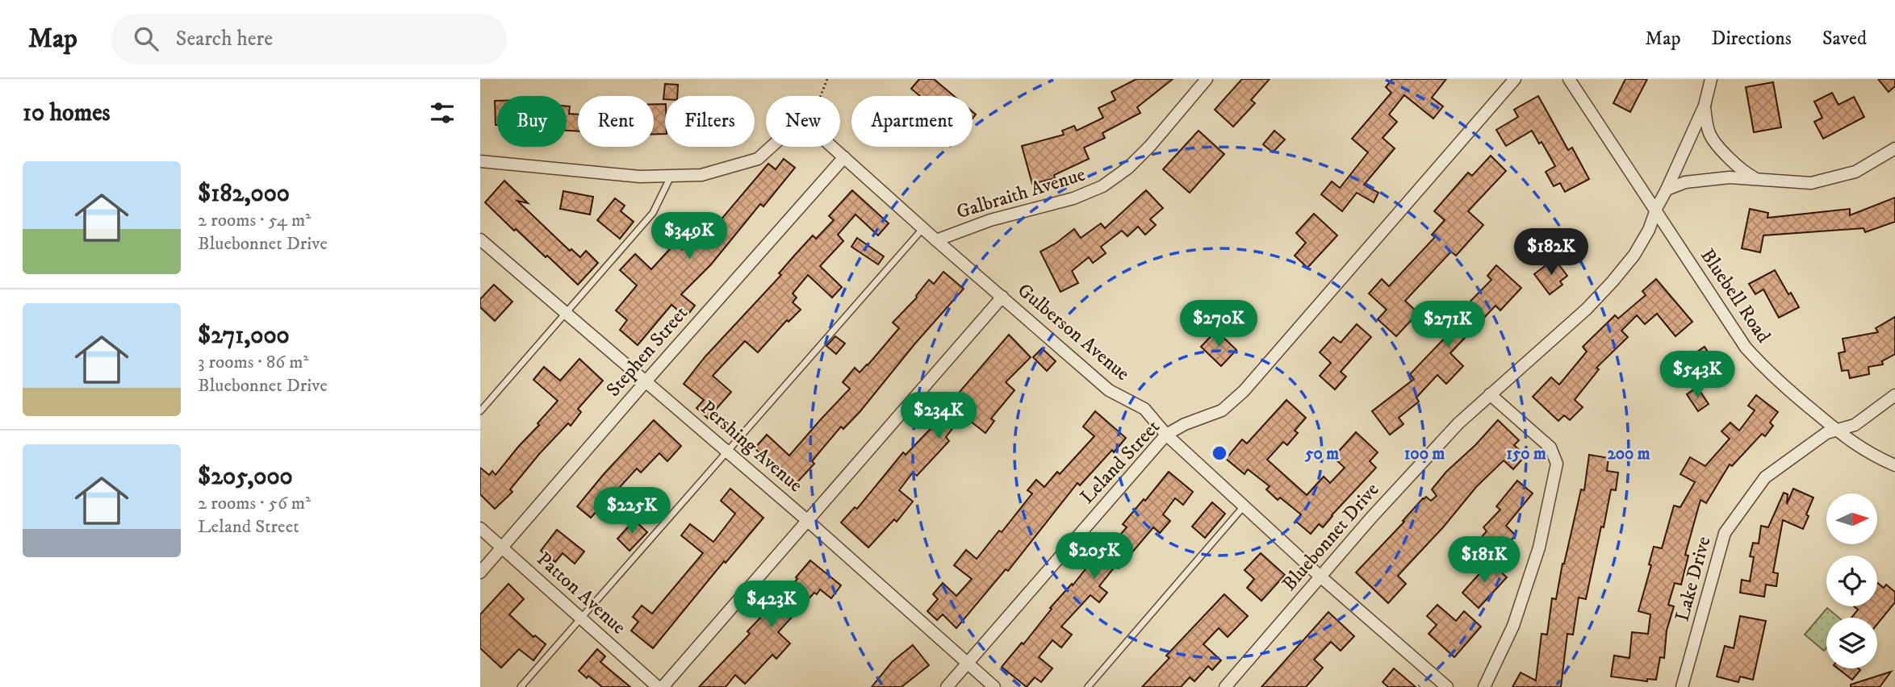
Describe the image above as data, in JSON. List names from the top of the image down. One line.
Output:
{"streets":{"street":["Galbraith Avenue","Bluebell Road","Gulberson Avenue","Stephen Street","Pershing Avenue","Leland Street","Bluebonnet Drive","Lake Drive","Patton Avenue"]},"crossings":[["Galbraith Avenue","Gulberson Avenue"],["Bluebell Road","Bluebonnet Drive"],["Bluebell Road","Lake Drive"],["Gulberson Avenue","Stephen Street"],["Gulberson Avenue","Leland Street"],["Gulberson Avenue","Bluebonnet Drive"],["Stephen Street","Pershing Avenue"],["Stephen Street","Patton Avenue"],["Pershing Avenue","Leland Street"]],"north":"right","page":{"header":"Map","search":"Search here","nav":["Map","Directions","Saved"],"heading":"10 homes","chip":["Buy","Rent","Filters","New","Apartment"],"list":[{"name":"$182,000","note":"2 rooms · 54 m² · Bluebonnet Drive"},{"name":"$271,000","note":"3 rooms · 86 m² · Bluebonnet Drive"},{"name":"$205,000","note":"2 rooms · 56 m² · Leland Street"}],"price":["$349K","$182K","$270K","$271K","$543K","$234K","$225K","$205K","$181K","$423K"]},"rings":["50 m","100 m","150 m","200 m"]}
